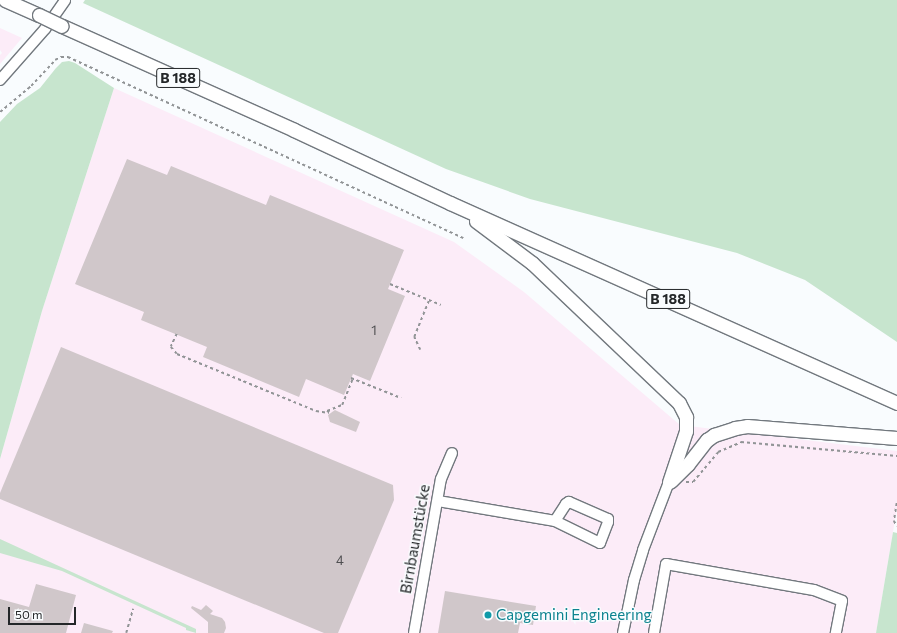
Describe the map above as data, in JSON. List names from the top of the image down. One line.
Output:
{"streets":{"main road":["B 188"],"street":["Birnbaumstücke"]},"places":["Capgemini Engineering"],"house_numbers":["1","4"],"scale_bar":"50 m"}
